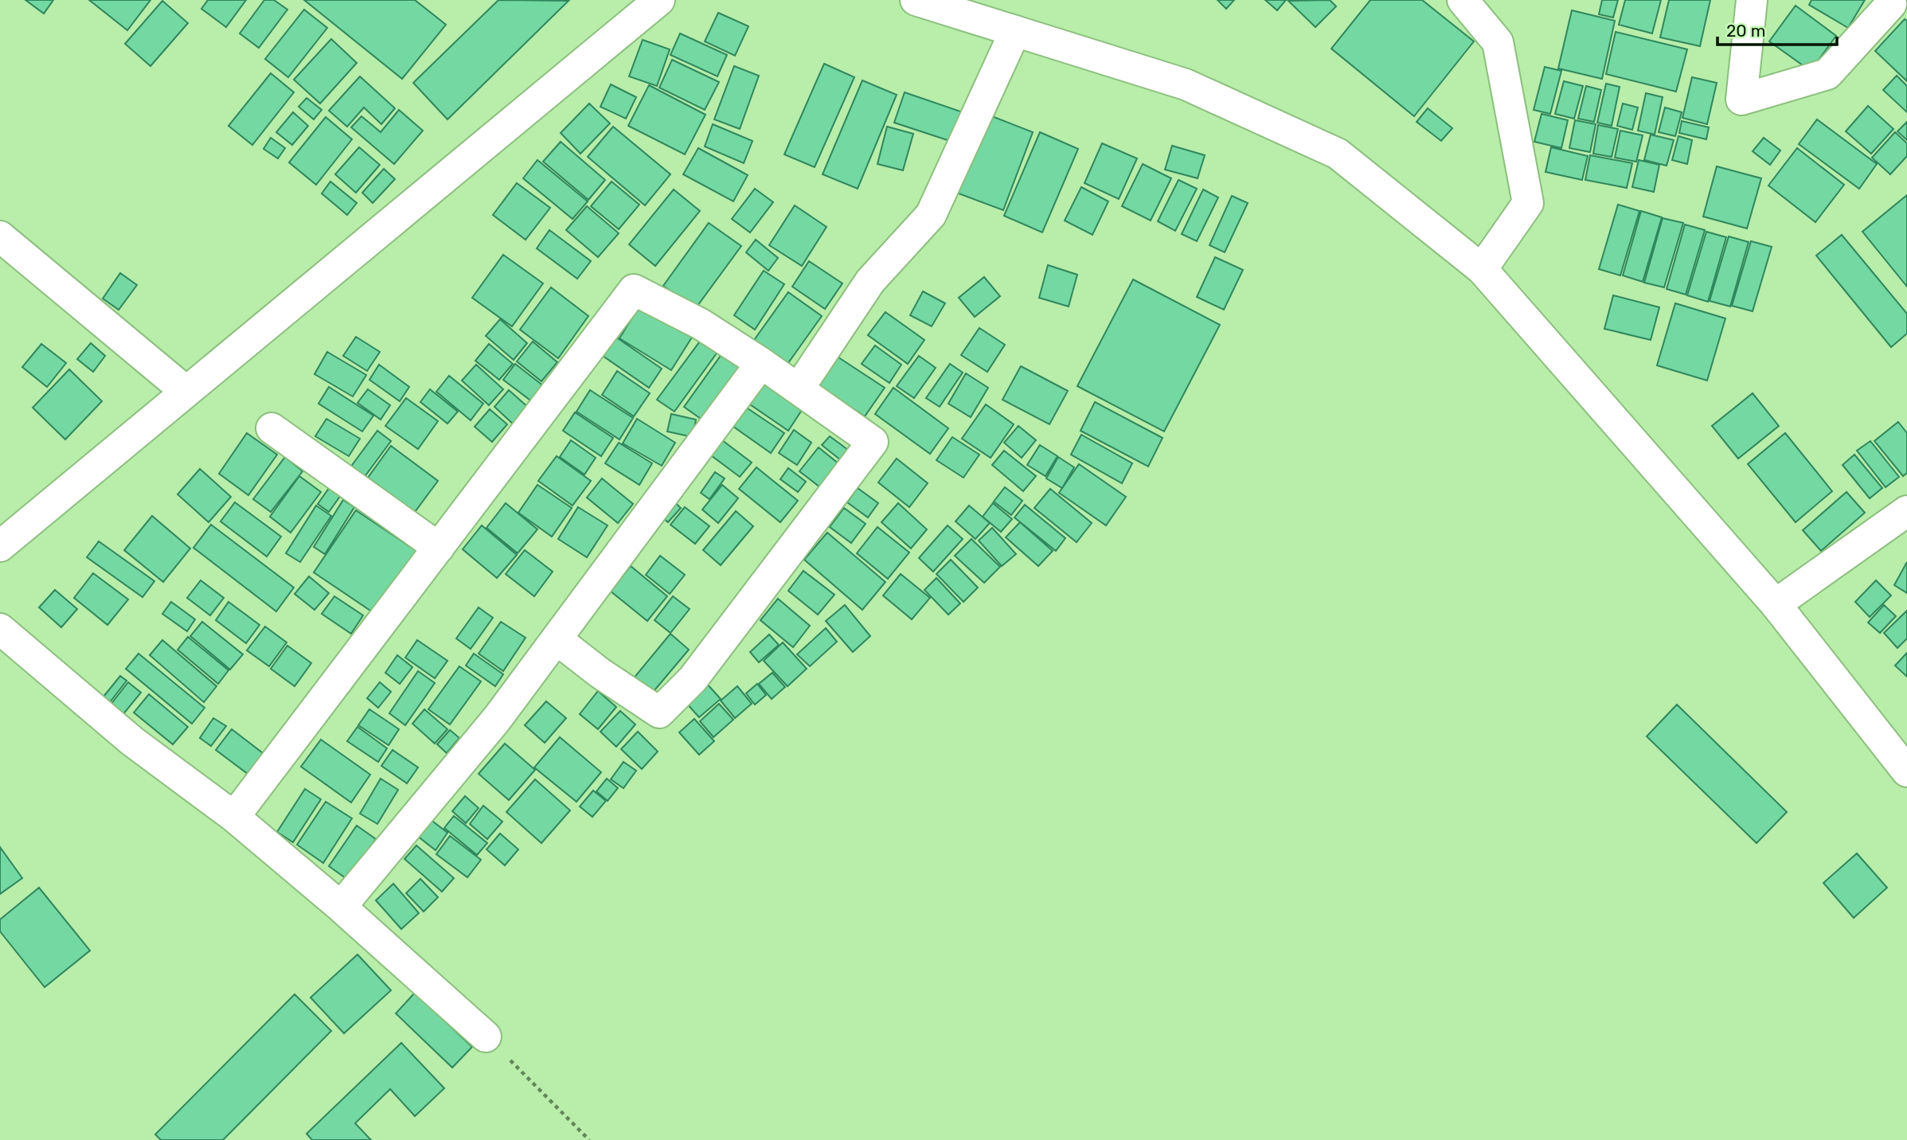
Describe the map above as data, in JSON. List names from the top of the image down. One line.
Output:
{"scale_bar":"20 m"}
